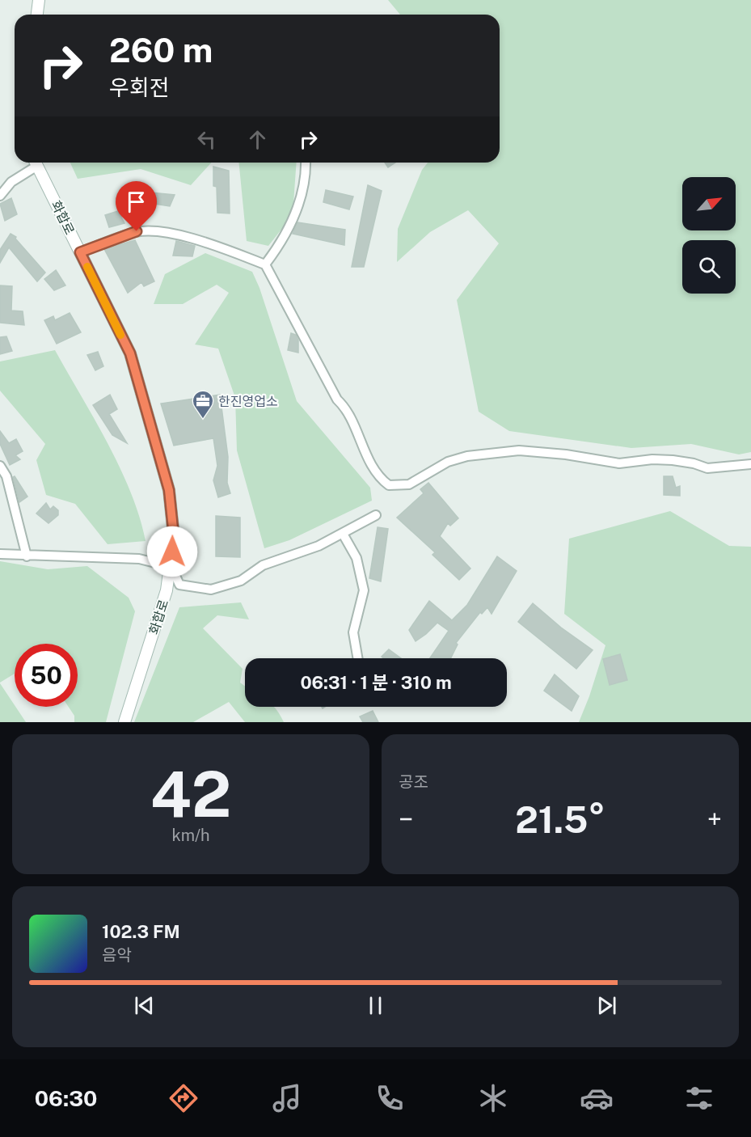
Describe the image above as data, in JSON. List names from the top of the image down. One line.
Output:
{"streets":{"main road":["화합로"]},"places":{"office":["한진영업소"]},"north":"top right","page":{"turn":["260 m","우회전"],"limit":"50","trip":"06:31 · 1 분 · 310 m","tile":[["42","km/h"],"공조"],"heat":["−","21.5°","+"],"song":["102.3 FM","음악"],"tabs":"06:30"}}
